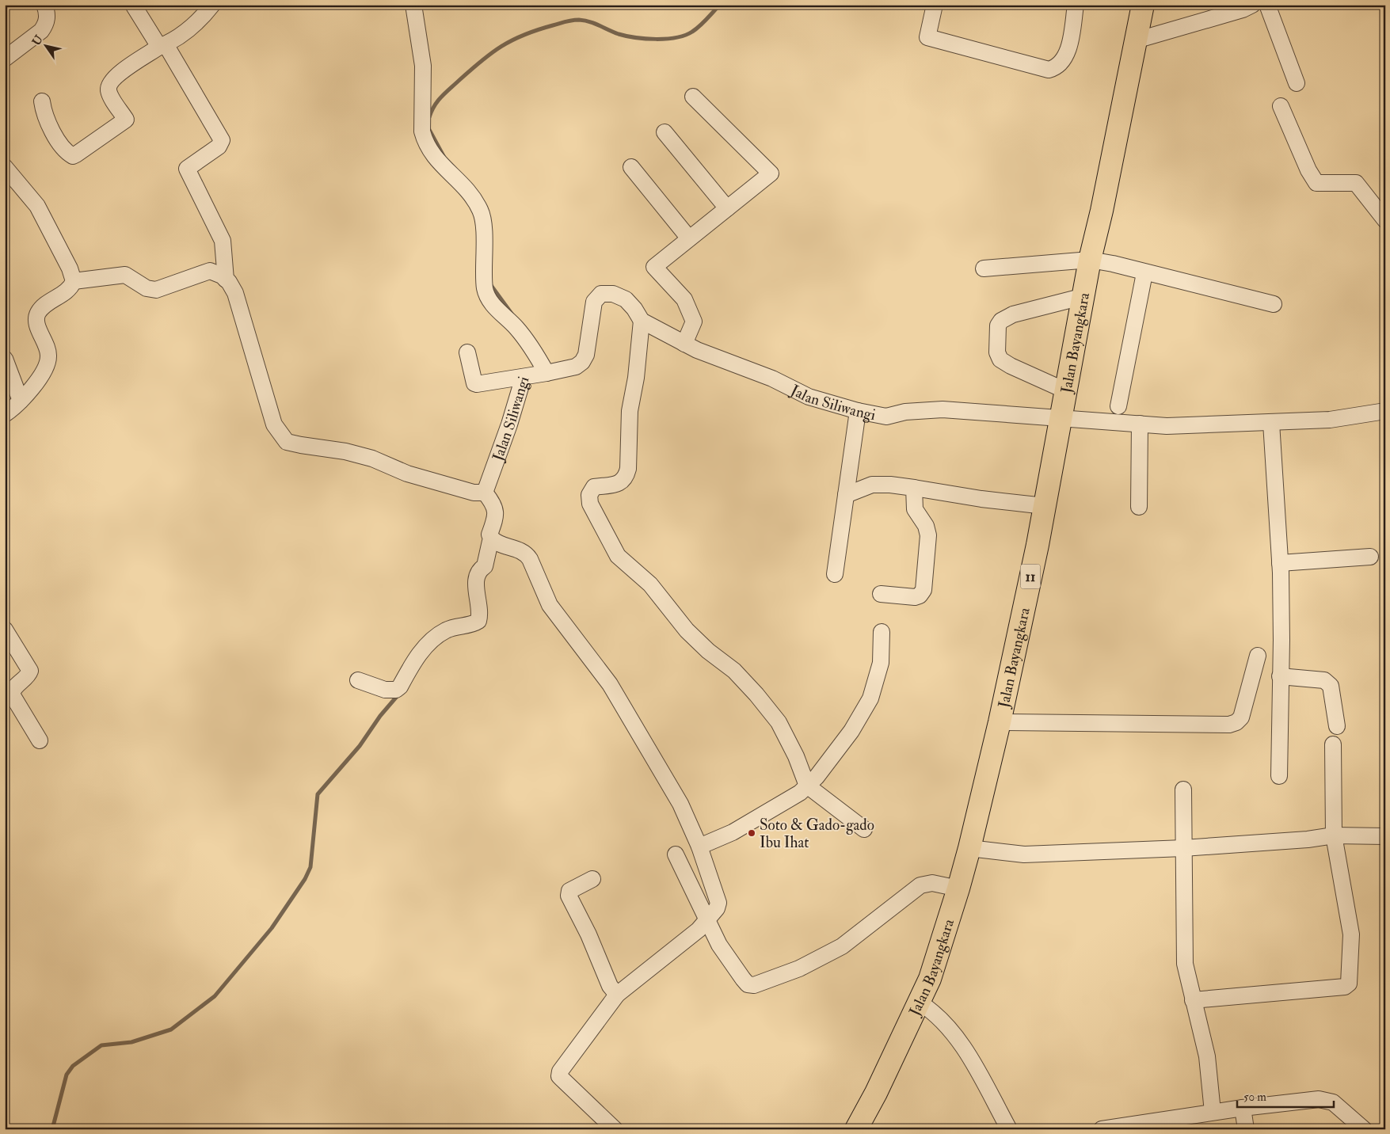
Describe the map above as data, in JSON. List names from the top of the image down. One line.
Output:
{"streets":{"highway":["Jalan Bayangkara","11"],"street":["Jalan Siliwangi"]},"crossings":[["Jalan Bayangkara","Jalan Siliwangi"]],"places":["Soto & Gado-gado Ibu Ihat"],"scale_bar":"50 m","north":"top left"}
